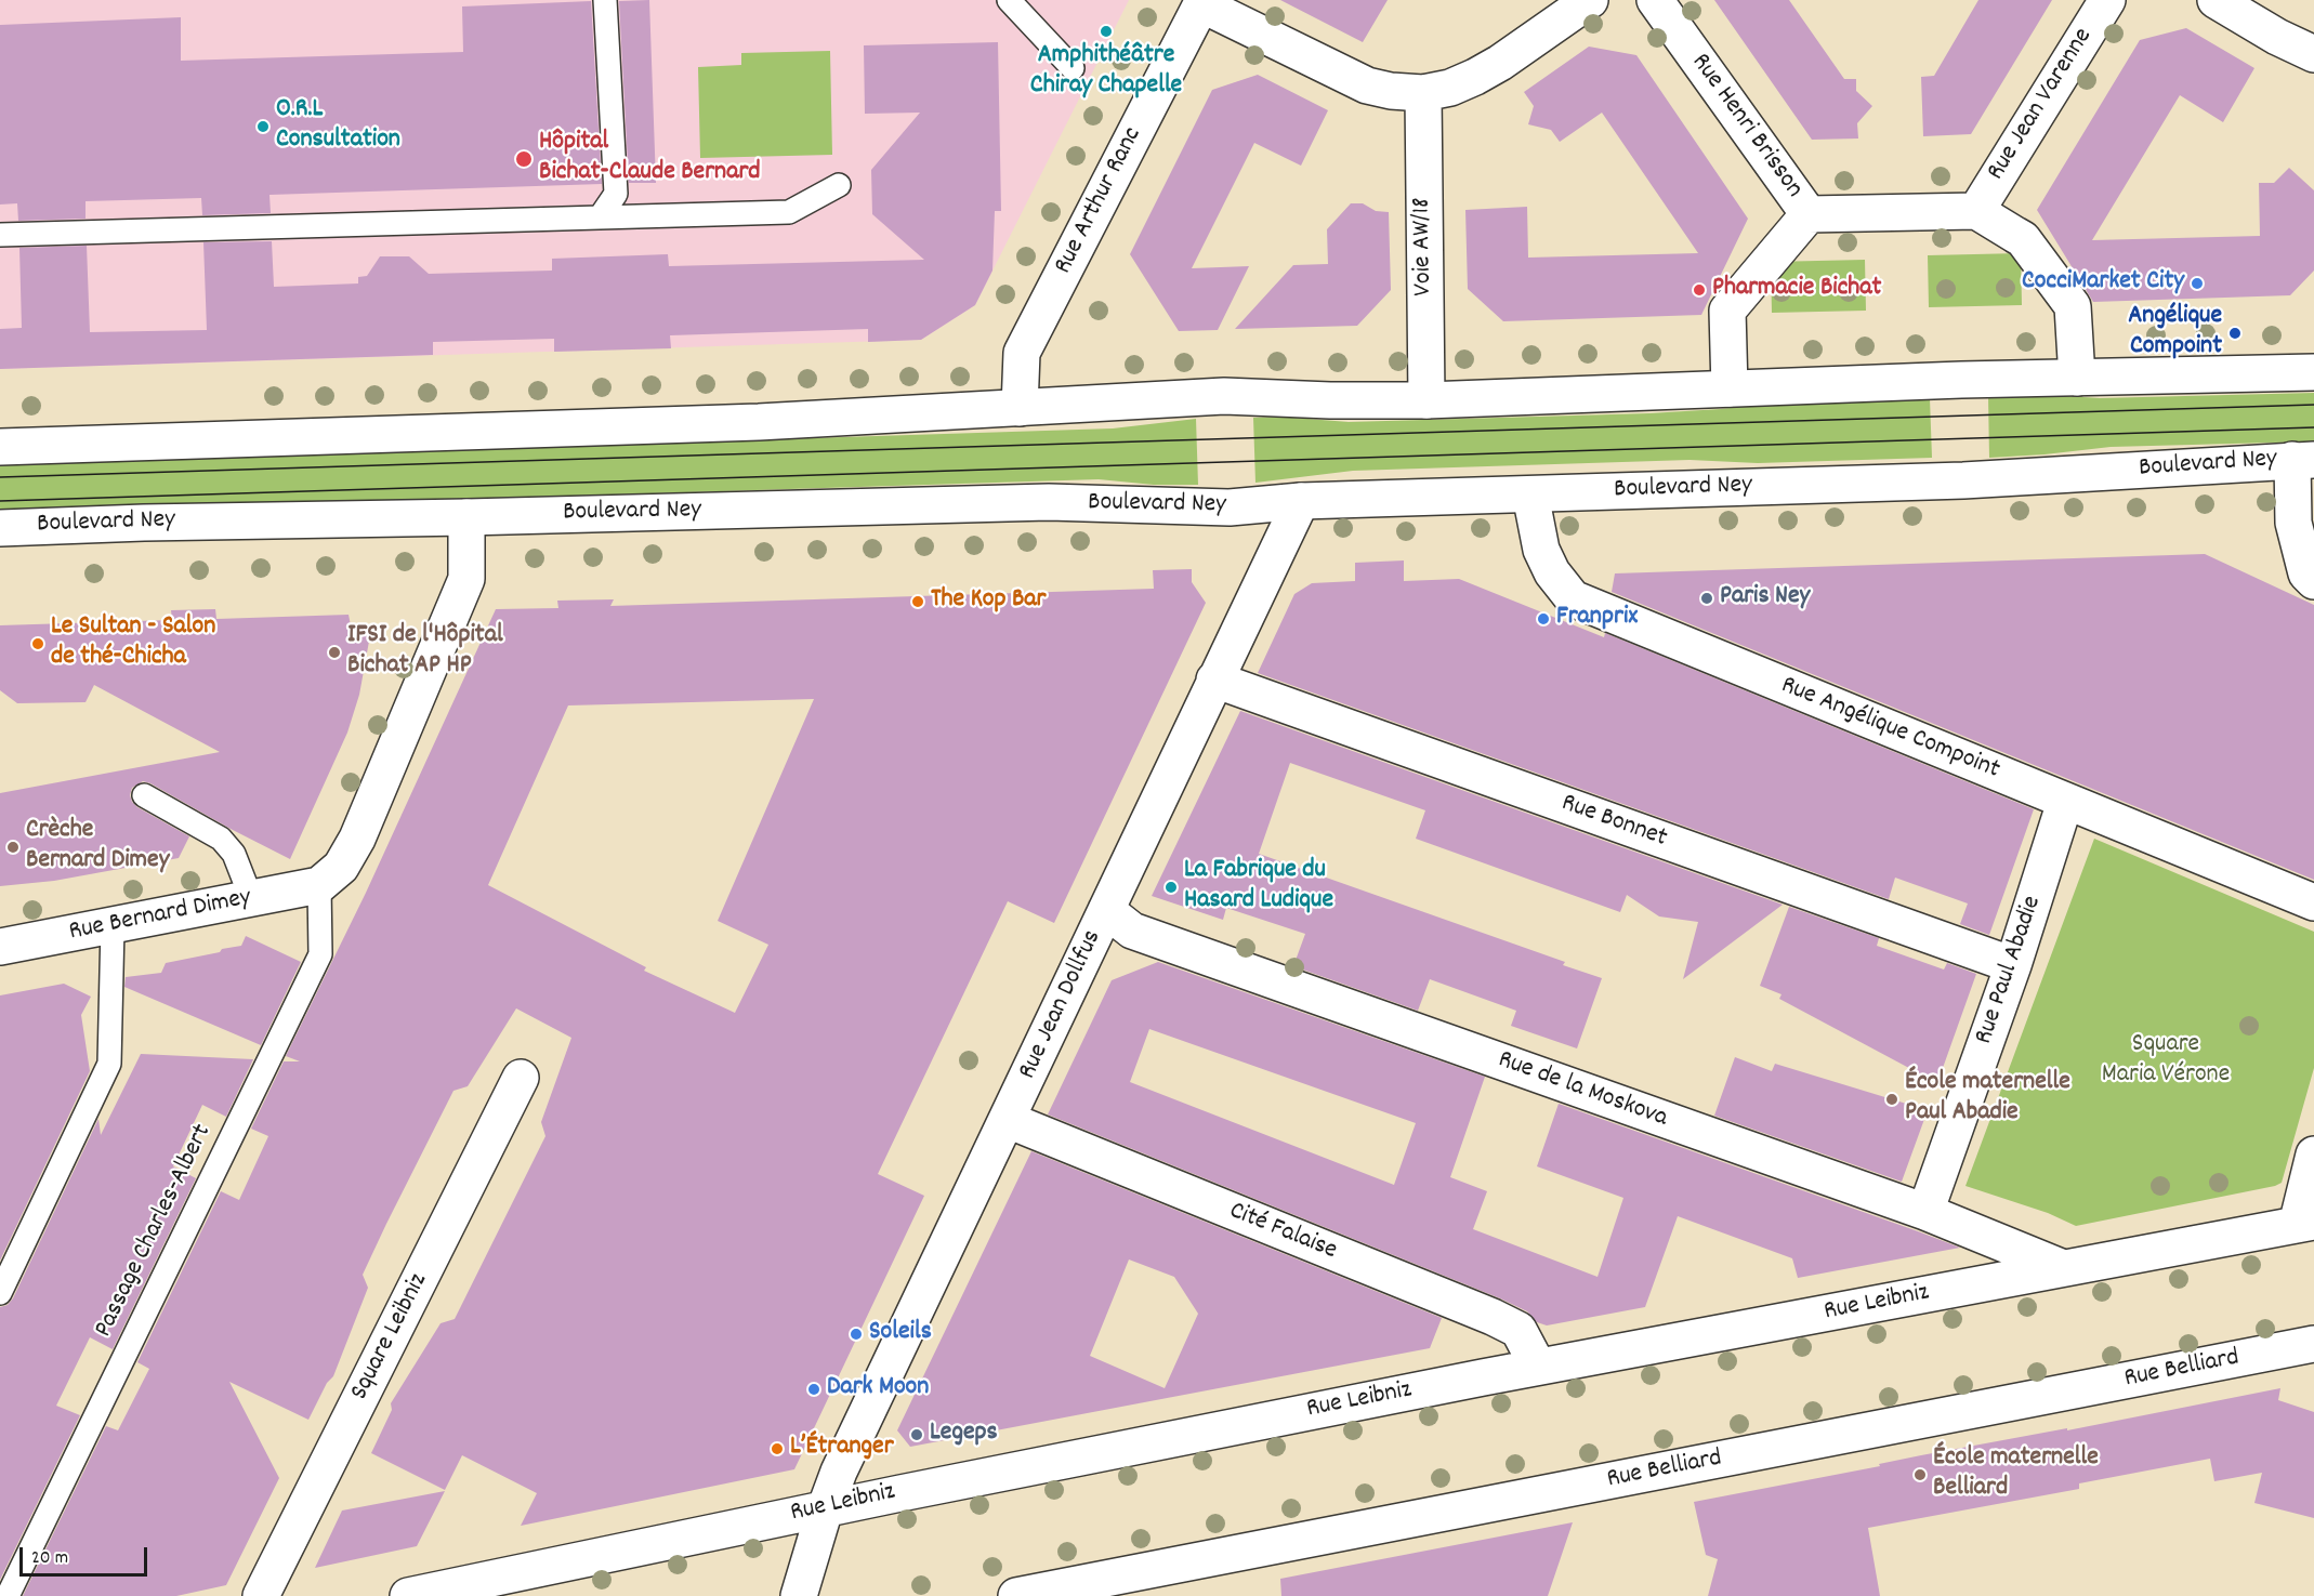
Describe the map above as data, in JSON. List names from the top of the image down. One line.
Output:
{"streets":{"street":["Rue Jean Varenne","Rue Henri Brisson","Rue Arthur Ranc","Voie AW/18","Boulevard Ney","Rue Angélique Compoint","Rue Bonnet","Rue Bernard Dimey","Rue Paul Abadie","Rue Jean Dollfus","Rue de la Moskova","Cité Falaise","Rue Leibniz","Square Leibniz","Rue Belliard"],"lane":["Passage Charles-Albert"]},"crossings":[["Rue Jean Varenne","Rue Henri Brisson"],["Boulevard Ney","Rue Angélique Compoint"],["Boulevard Ney","Rue Jean Dollfus"],["Rue Angélique Compoint","Rue Paul Abadie"],["Rue Bonnet","Rue Paul Abadie"],["Rue Bonnet","Rue Jean Dollfus"],["Rue Bernard Dimey","Passage Charles-Albert"],["Rue Paul Abadie","Rue de la Moskova"],["Rue Jean Dollfus","Rue de la Moskova"],["Rue Jean Dollfus","Cité Falaise"],["Rue Jean Dollfus","Rue Leibniz"],["Rue de la Moskova","Rue Leibniz"],["Cité Falaise","Rue Leibniz"]],"parks":["Square Maria Vérone"],"places":["Amphithéâtre Chiray Chapelle","O.R.L Consultation","Hôpital Bichat-Claude Bernard","CocciMarket City","Pharmacie Bichat","Angélique Compoint","Paris Ney","The Kop Bar","Franprix","Le Sultan - Salon de thé-Chicha","IFSI de l'Hôpital Bichat AP HP","Crèche Bernard Dimey","La Fabrique du Hasard Ludique","École maternelle Paul Abadie","Soleils","Dark Moon","Legeps","L’Étranger","École maternelle Belliard"],"scale_bar":"20 m"}
